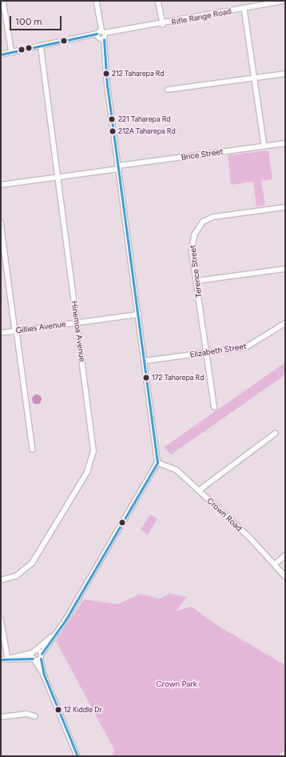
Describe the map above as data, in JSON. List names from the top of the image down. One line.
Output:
{"streets":{"street":["Rifle Range Road","Brice Street","Terence Street","Gillies Avenue","Hinemoa Avenue","Elizabeth Street","Crown Road"]},"crossings":[["Rifle Range Road","Hinemoa Avenue"],["Brice Street","Hinemoa Avenue"],["Terence Street","Elizabeth Street"],["Gillies Avenue","Hinemoa Avenue"]],"parks":["Crown Park"],"places":["212 Taharepa Rd","221 Taharepa Rd","212A Taharepa Rd","172 Taharepa Rd","12 Kiddle Dr"],"scale_bar":"100 m"}
